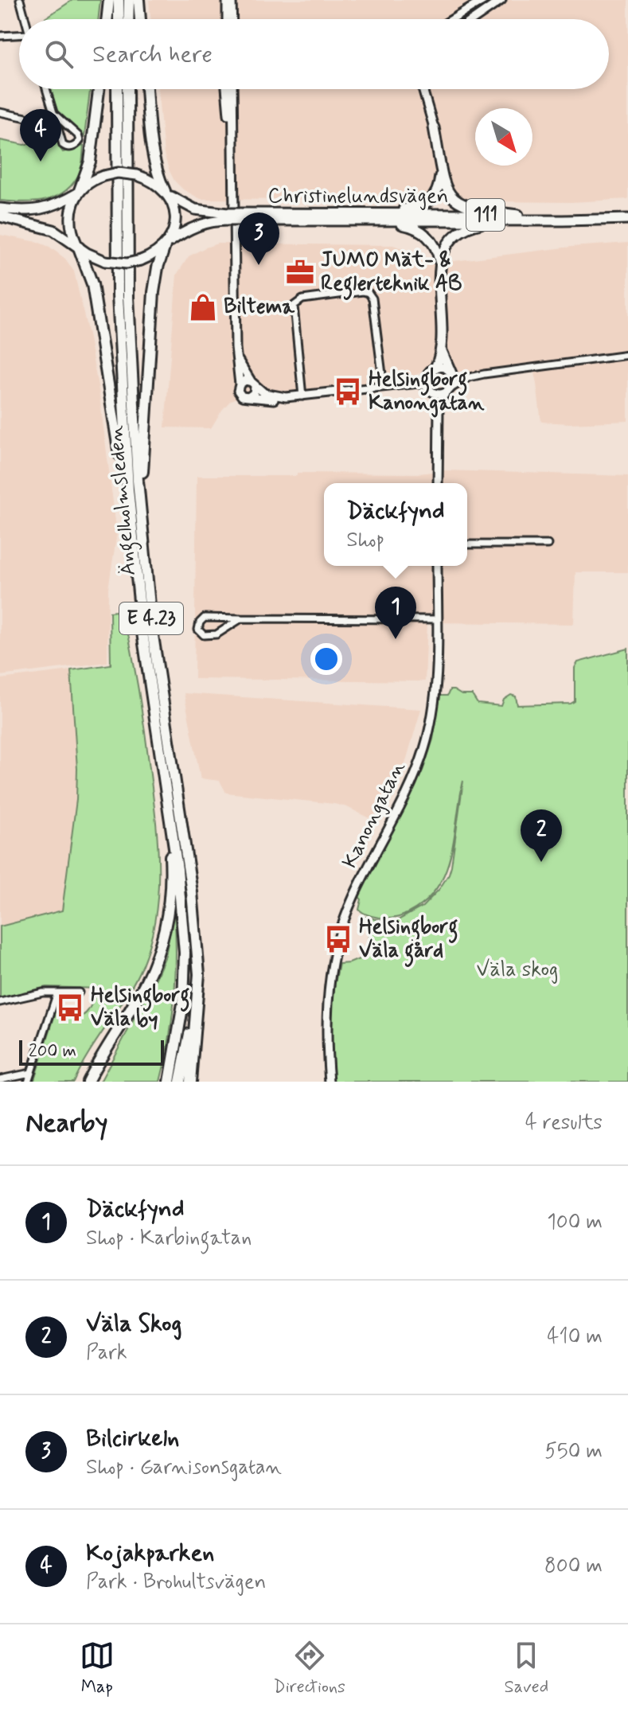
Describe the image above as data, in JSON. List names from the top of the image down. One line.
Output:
{"streets":{"highway":["Ängelholmsleden","E 4.23"],"main road":["Christinelundsvägen","111"],"street":["Kanongatan"]},"crossings":[["Christinelundsvägen","111"],["Ängelholmsleden","E 4.23"]],"parks":["Väla skog"],"places":{"office":["JUMO Mät- & Reglerteknik AB"],"shop":["Biltema"],"bus stop":["Helsingborg Kanongatan","Helsingborg Väla gård","Helsingborg Väla by"]},"scale_bar":"200 m","north":"bottom right","page":{"search":"Search here","pins":["4","3","1","2"],"popup":["Däckfynd","Shop"],"scale":"200 m","heading":["Nearby","4 results"],"list":[{"mark":"1","name":"Däckfynd","note":"Shop · Karbingatan","value":"100 m"},{"mark":"2","name":"Väla Skog","note":"Park","value":"410 m"},{"mark":"3","name":"Bilcirkeln","note":"Shop · Garnisonsgatan","value":"550 m"},{"mark":"4","name":"Kojakparken","note":"Park · Brohultsvägen","value":"800 m"}],"nav":["Map","Directions","Saved"]}}
